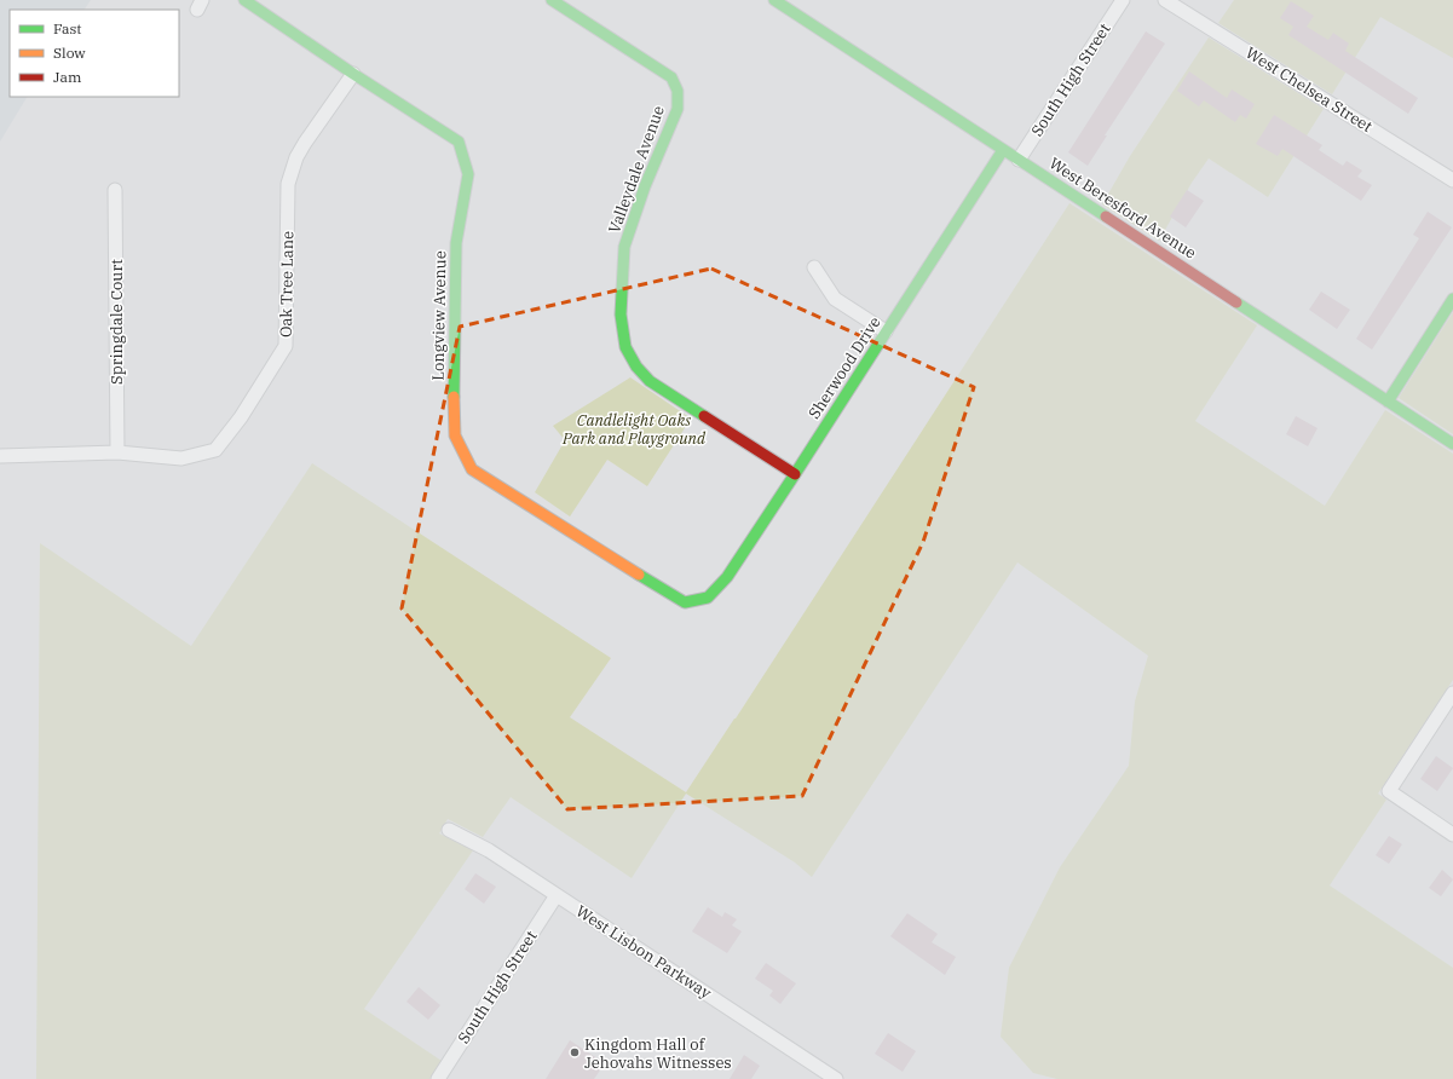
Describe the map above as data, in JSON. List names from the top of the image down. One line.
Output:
{"streets":{"street":["South High Street","West Chelsea Street","Valleydale Avenue","West Beresford Avenue","Oak Tree Lane","Longview Avenue","Springdale Court","Sherwood Drive","West Lisbon Parkway"]},"crossings":[["South High Street","West Beresford Avenue"],["South High Street","West Lisbon Parkway"],["Valleydale Avenue","Sherwood Drive"],["West Beresford Avenue","Sherwood Drive"],["Oak Tree Lane","Longview Avenue"],["Oak Tree Lane","Springdale Court"],["Longview Avenue","Sherwood Drive"]],"parks":["Candlelight Oaks Park and Playground"],"places":["Kingdom Hall of Jehovahs Witnesses"],"legend":["Fast","Slow","Jam"]}
